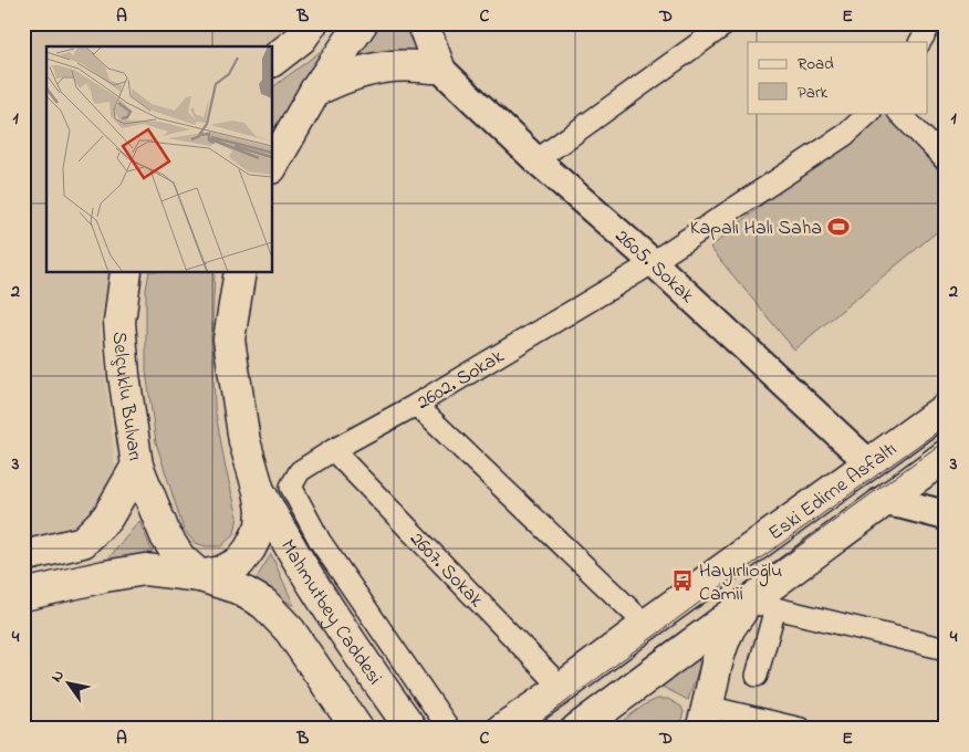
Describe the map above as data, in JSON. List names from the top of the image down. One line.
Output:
{"streets":{"main road":["Selçuklu Bulvarı","Eski Edirne Asfaltı","Mahmutbey Caddesi"],"street":["2605. Sokak","2602. Sokak","2607. Sokak"]},"crossings":[["2605. Sokak","2602. Sokak"],["2605. Sokak","Eski Edirne Asfaltı"],["2602. Sokak","2607. Sokak"],["Eski Edirne Asfaltı","2607. Sokak"]],"places":{"sports":["Kapalı Halı Saha"],"bus stop":["Hayırlıoğlu Camii"]},"legend":["Road","Park"],"north":"top left","grid":{"columns":["A","B","C","D","E"],"rows":["1","2","3","4"]}}
